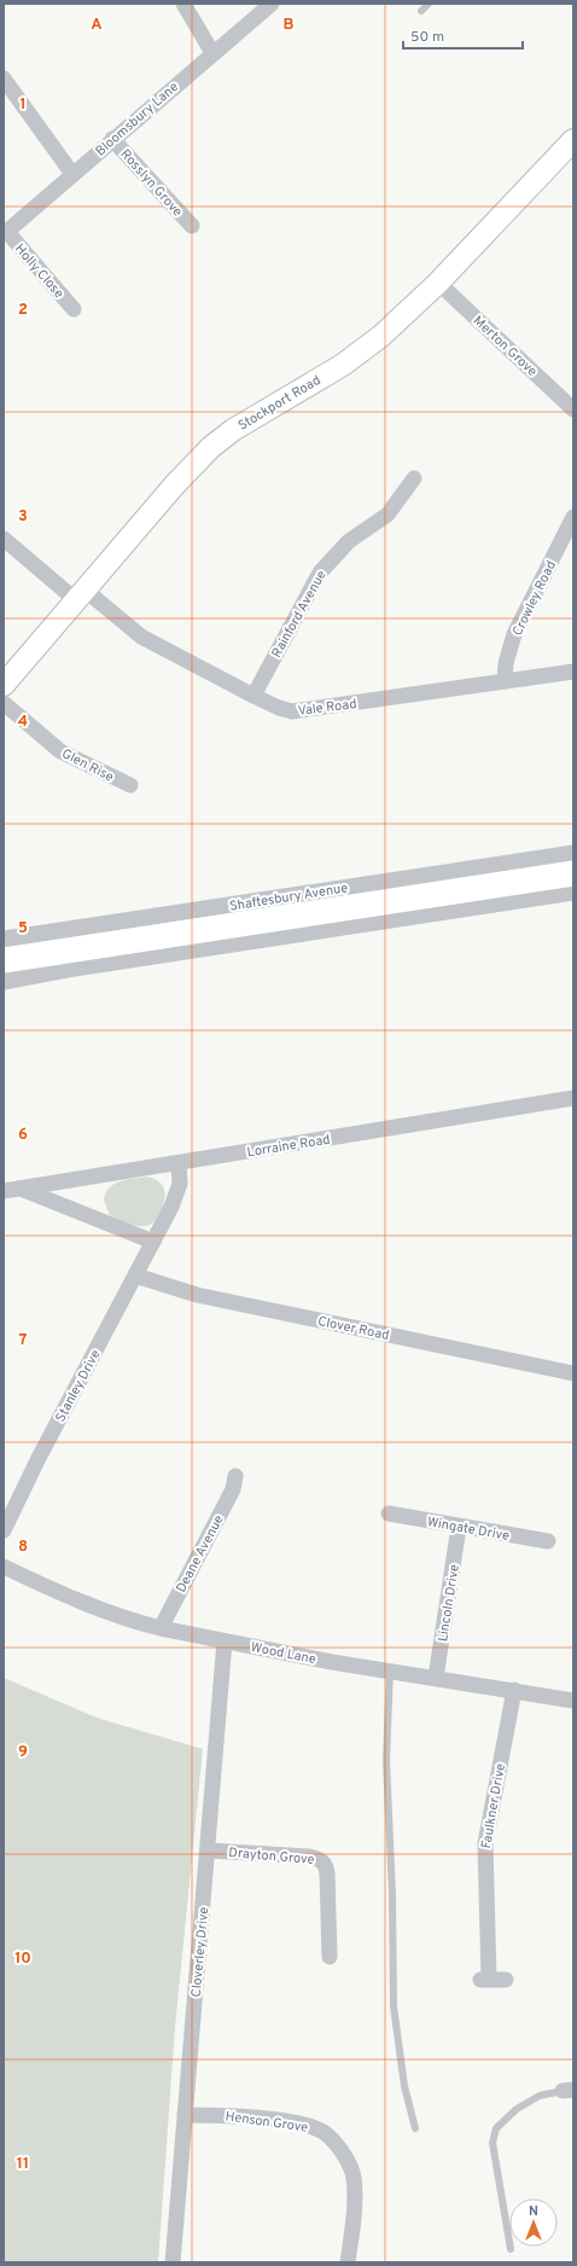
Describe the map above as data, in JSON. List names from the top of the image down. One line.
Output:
{"streets":{"highway":["Shaftesbury Avenue"],"main road":["Stockport Road"],"street":["Bloomsbury Lane","Rosslyn Grove","Holly Close","Merton Grove","Crowley Road","Rainford Avenue","Vale Road","Glen Rise","Lorraine Road","Clover Road","Stanley Drive","Wingate Drive","Deane Avenue","Lincoln Drive","Wood Lane","Faulkner Drive","Drayton Grove","Cloverley Drive","Henson Grove"]},"crossings":[["Bloomsbury Lane","Rosslyn Grove"],["Bloomsbury Lane","Holly Close"],["Merton Grove","Stockport Road"],["Stockport Road","Vale Road"],["Crowley Road","Vale Road"],["Rainford Avenue","Vale Road"],["Lorraine Road","Stanley Drive"],["Clover Road","Stanley Drive"],["Wingate Drive","Lincoln Drive"],["Deane Avenue","Wood Lane"],["Lincoln Drive","Wood Lane"],["Wood Lane","Faulkner Drive"],["Wood Lane","Cloverley Drive"],["Drayton Grove","Cloverley Drive"],["Cloverley Drive","Henson Grove"]],"scale_bar":"50 m","north":"top","grid":{"columns":["A","B"],"rows":["1","2","3","4","5","6","7","8","9","10","11"]}}
